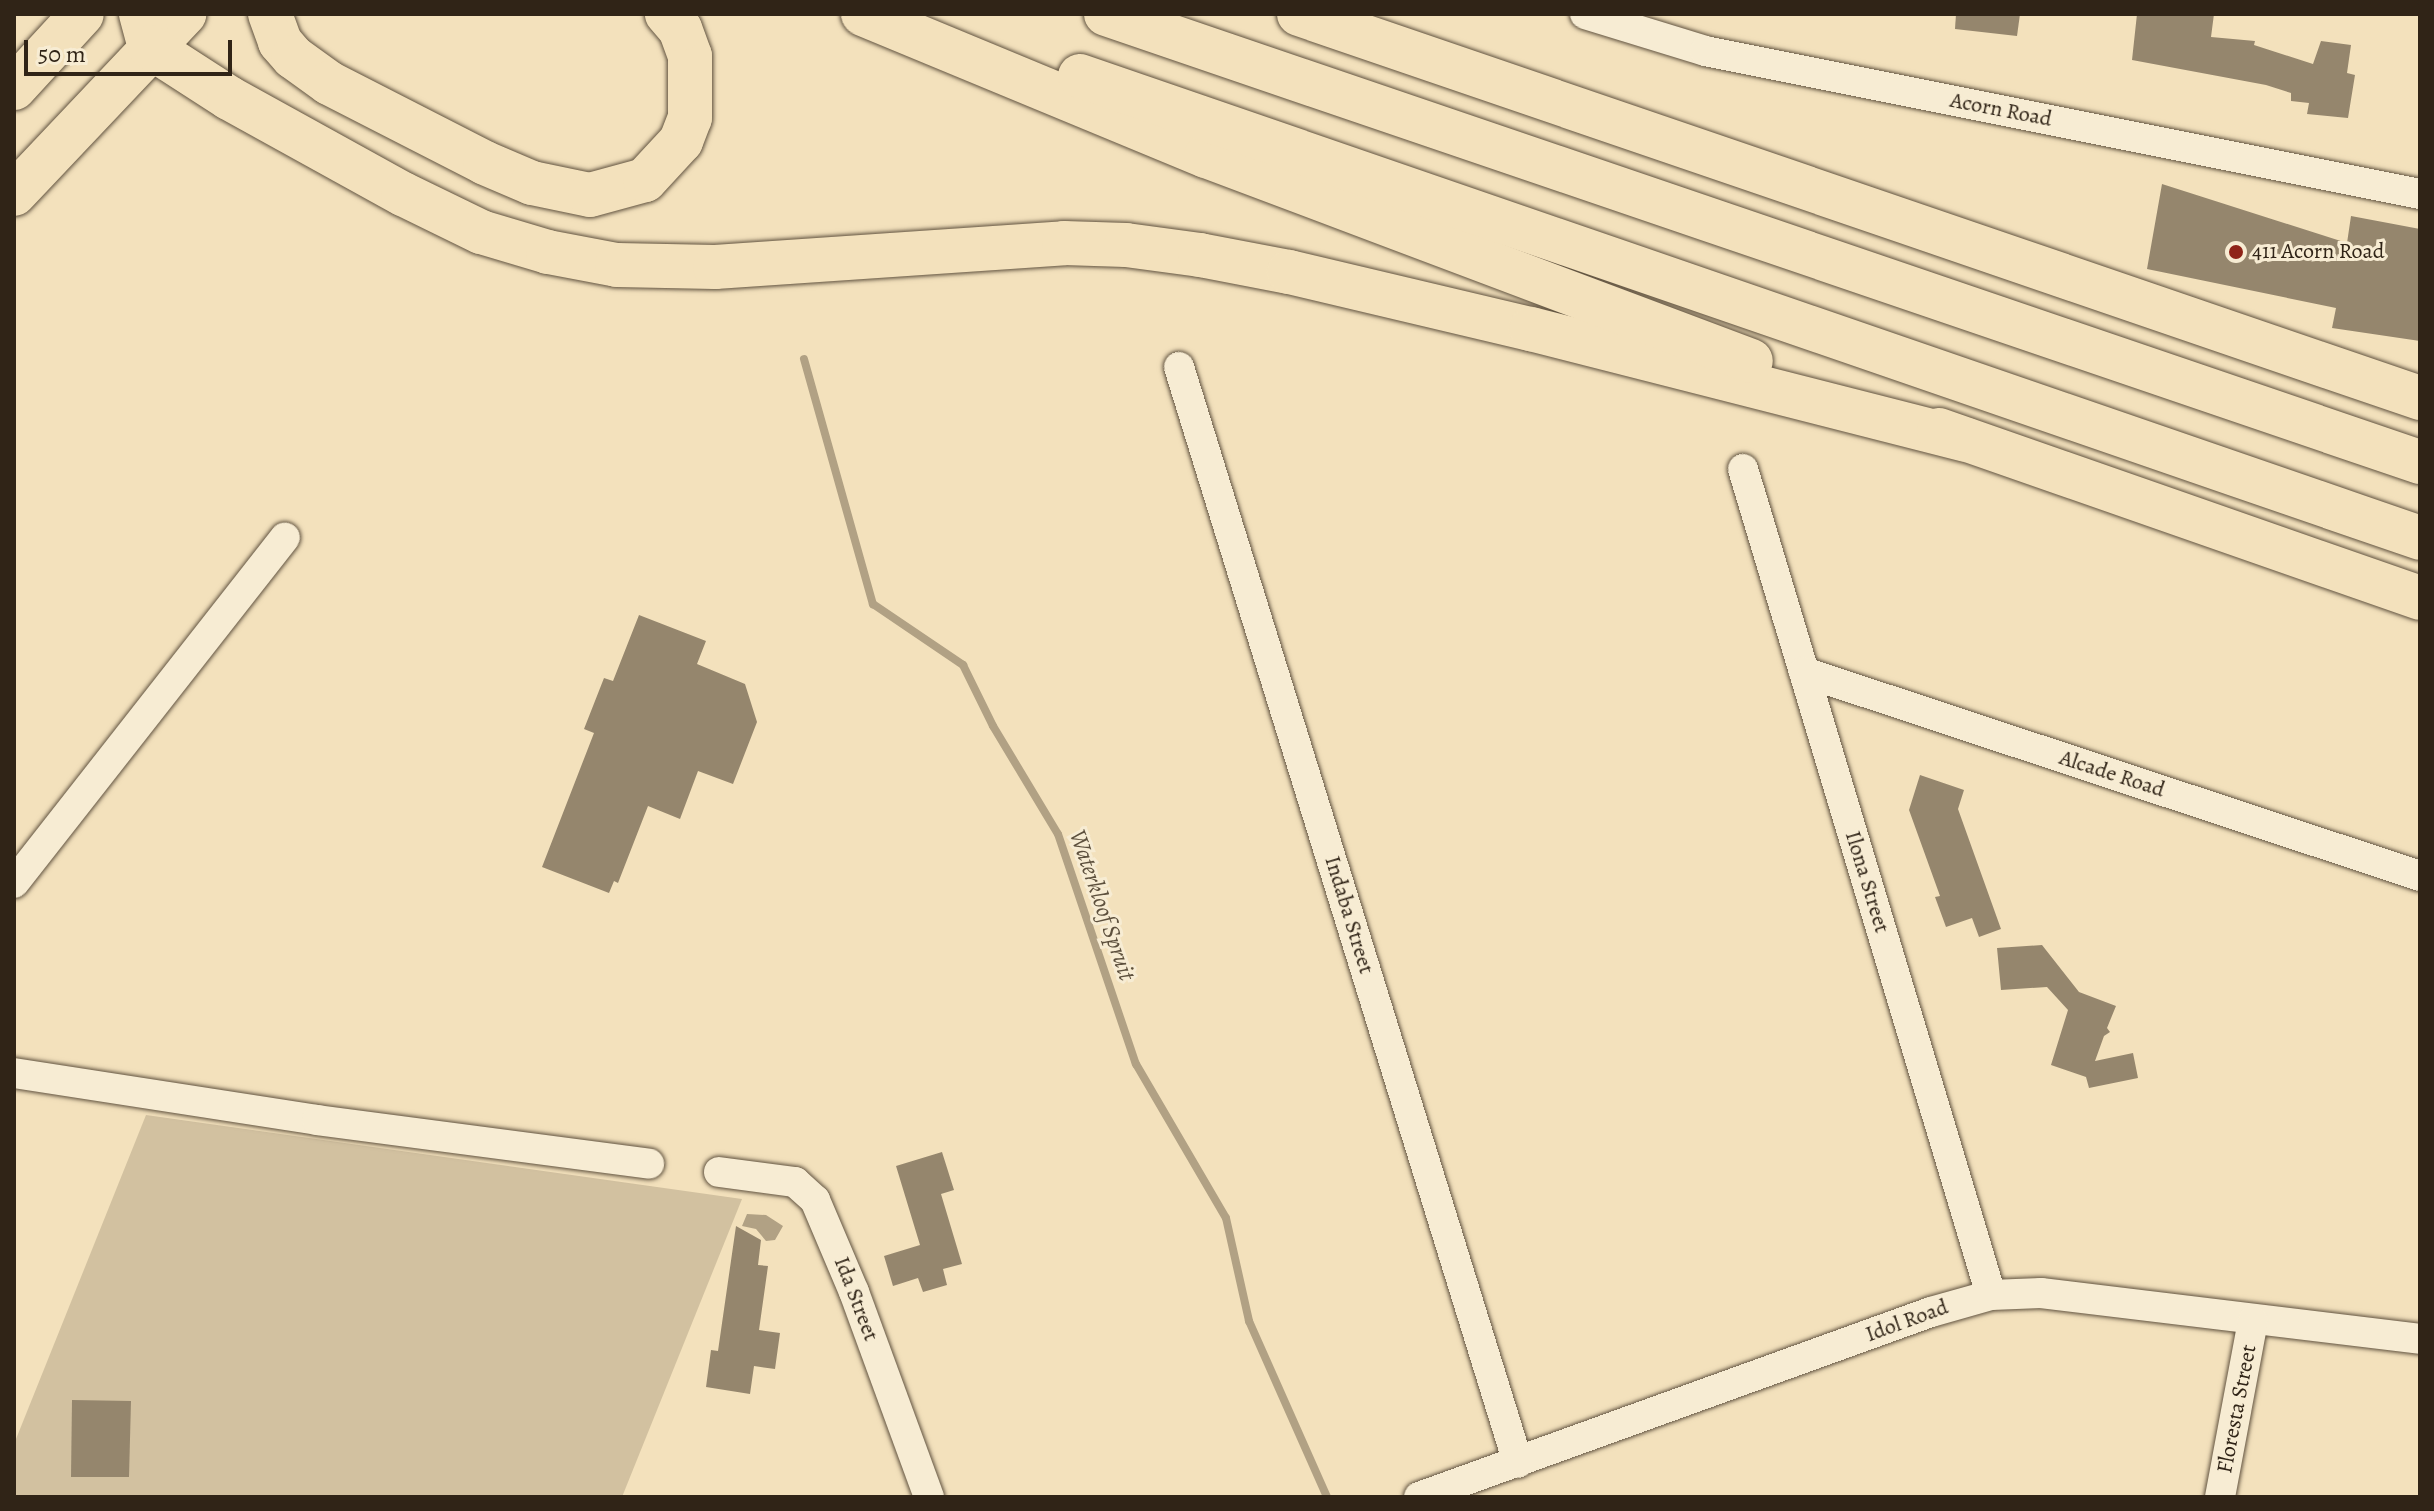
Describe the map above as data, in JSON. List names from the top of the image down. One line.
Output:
{"streets":{"street":["Acorn Road","Alcade Road","Ilona Street","Indaba Street","Ida Street","Idol Road","Floresta Street"]},"crossings":[["Alcade Road","Ilona Street"],["Ilona Street","Idol Road"],["Indaba Street","Idol Road"],["Idol Road","Floresta Street"]],"water":["Waterkloof Spruit"],"places":["411 Acorn Road"],"scale_bar":"50 m"}
